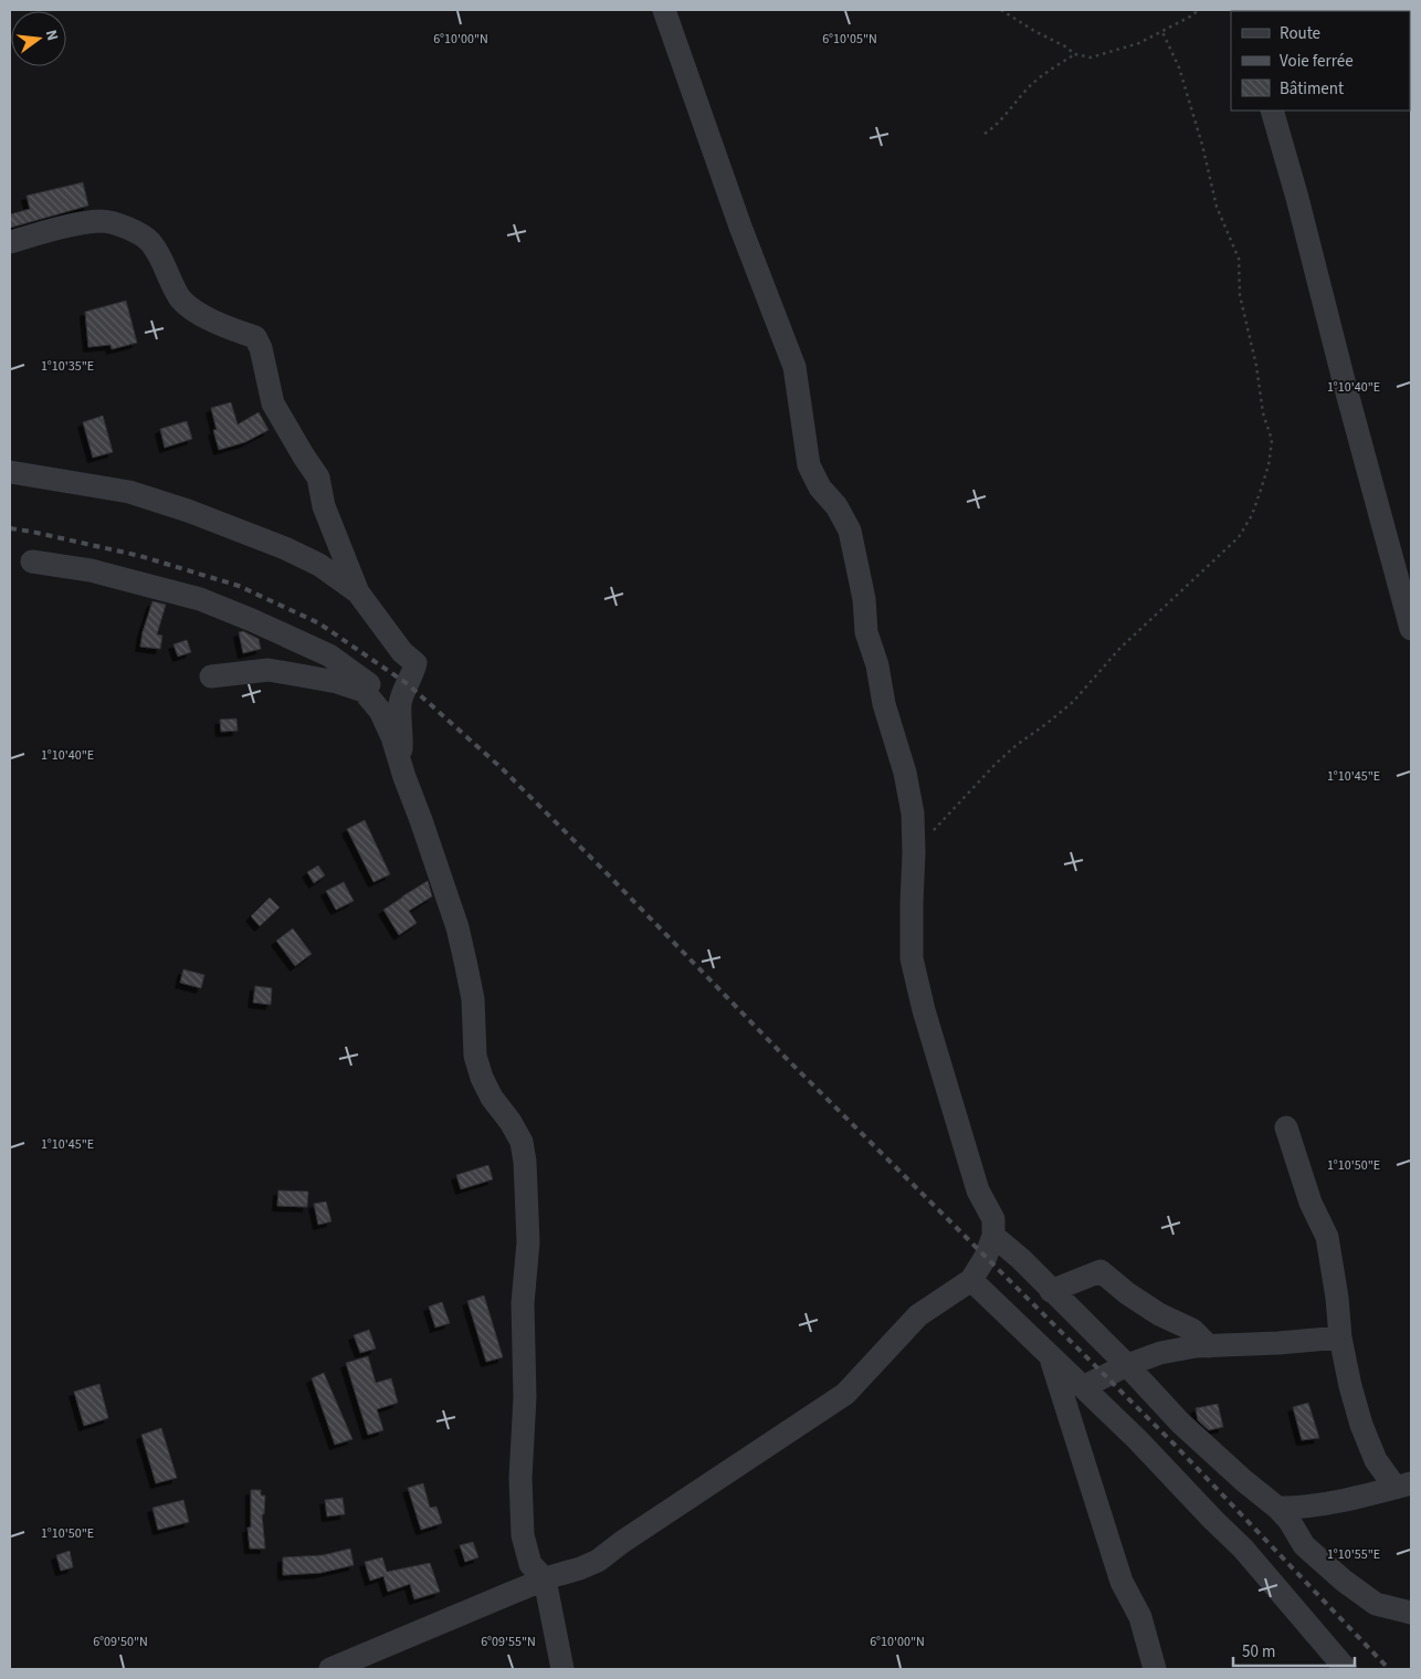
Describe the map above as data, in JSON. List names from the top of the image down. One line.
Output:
{"legend":["Route","Voie ferrée","Bâtiment"],"scale_bar":"50 m","north":"right","coordinates":["6°10'00\"N","6°10'05\"N","1°10'35\"E","1°10'40\"E","1°10'45\"E","1°10'50\"E","1°10'55\"E","6°09'50\"N","6°09'55\"N"]}
